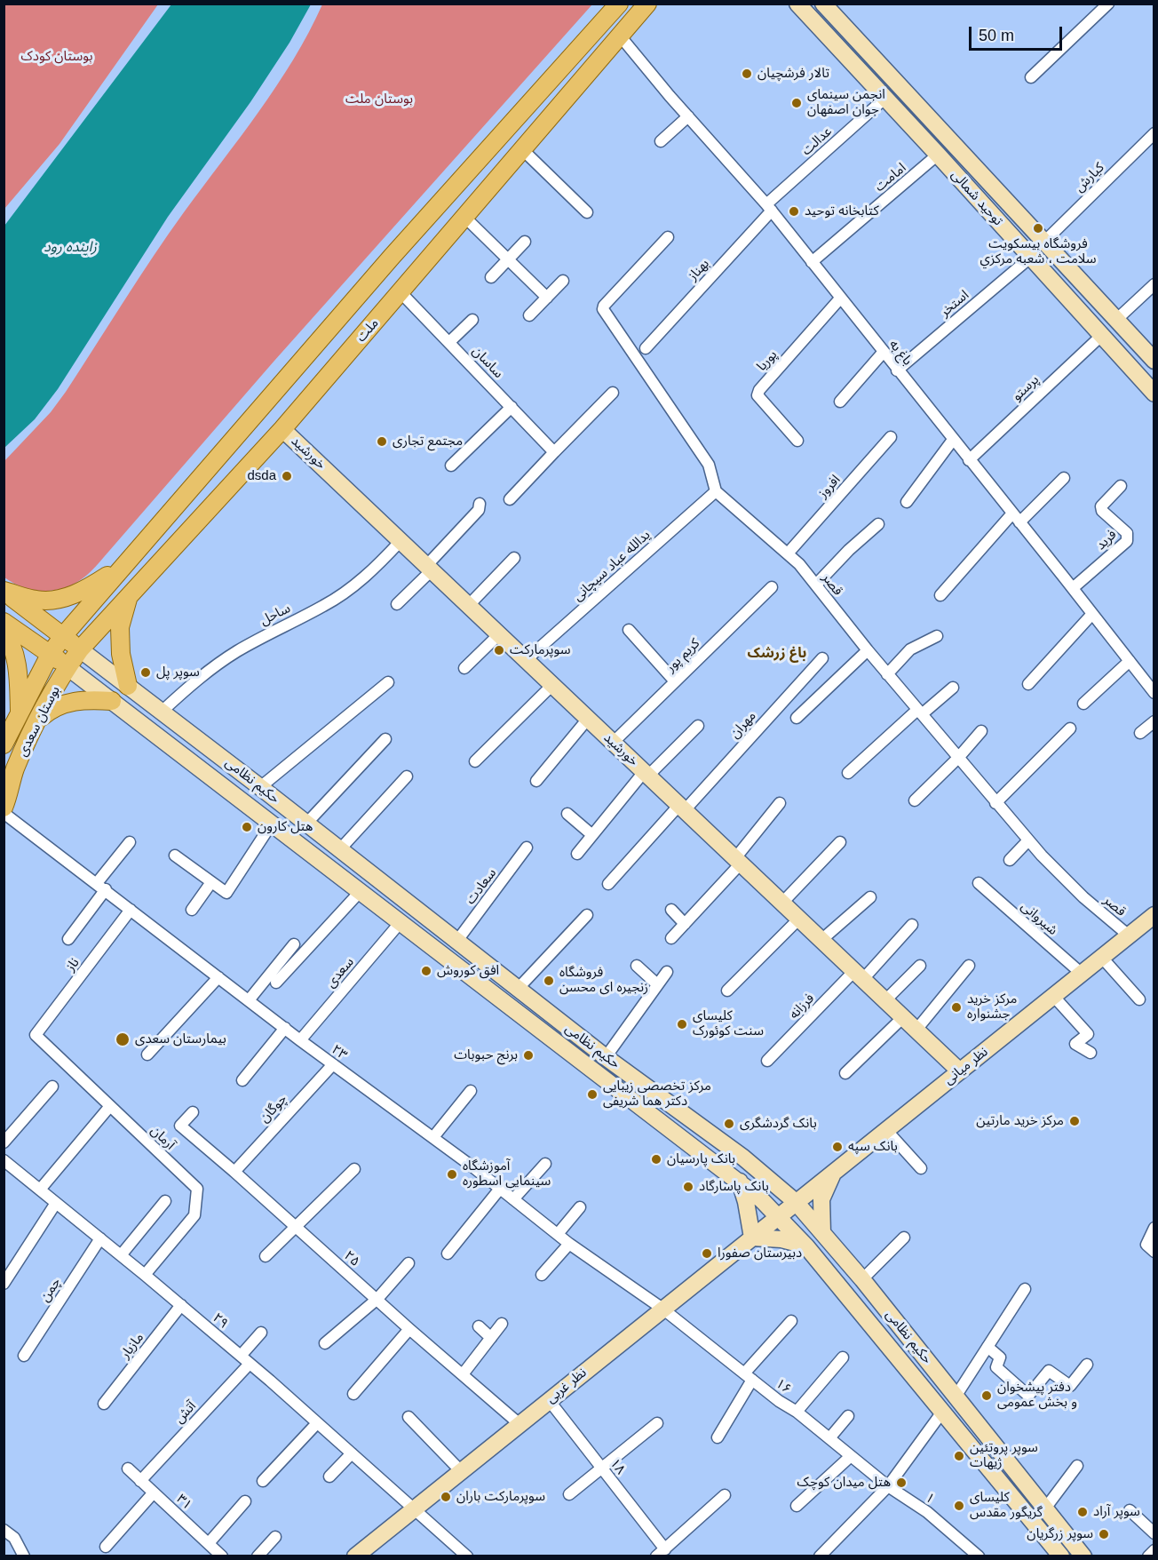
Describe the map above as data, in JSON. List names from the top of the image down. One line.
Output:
{"streets":{"main road":["توحید شمالی","ملت","خورشید","بوستان سعدی","حکیم نظامی","نظر میانی","نظر غربی"],"street":["عدالت","امامت","کیارش","بهناز","استخر","باغ به","پوریا","ساسان","پرستو","افروز","فرید","یدالله عباد سیچانی","قصر","ساحل","کریم پور","مهران","سعادت","شیروانی","ناز","سعدی","فرزانه","۲۳","چوگان","آرمان","۲۵","چمن","۲۹","مازیار","۱۶","آتش","۱۸","۱","۳۱"]},"crossings":[["عدالت","توحید شمالی"],["عدالت","بهناز"],["عدالت","باغ به"],["امامت","توحید شمالی"],["امامت","باغ به"],["کیارش","توحید شمالی"],["توحید شمالی","استخر"],["توحید شمالی","پرستو"],["بهناز","باغ به"],["استخر","باغ به"],["ملت","باغ به"],["ملت","ساسان"],["ملت","خورشید"],["ملت","بوستان سعدی"],["ملت","حکیم نظامی"],["باغ به","پوریا"],["باغ به","پرستو"],["باغ به","فرید"],["خورشید","یدالله عباد سیچانی"],["خورشید","ساحل"],["خورشید","کریم پور"],["خورشید","مهران"],["خورشید","فرزانه"],["خورشید","نظر میانی"],["افروز","قصر"],["یدالله عباد سیچانی","قصر"],["قصر","نظر میانی"],["ساحل","حکیم نظامی"],["بوستان سعدی","حکیم نظامی"],["حکیم نظامی","سعادت"],["حکیم نظامی","سعدی"],["حکیم نظامی","نظر میانی"],["حکیم نظامی","نظر غربی"],["شیروانی","نظر میانی"],["ناز","۲۳"],["ناز","آرمان"],["سعدی","۲۳"],["۲۳","چوگان"],["۲۳","نظر غربی"],["۲۳","۱۶"],["نظر میانی","نظر غربی"],["چوگان","۲۵"],["آرمان","۲۹"],["۲۵","نظر غربی"],["چمن","۲۹"],["۲۹","مازیار"],["۲۹","نظر غربی"],["۲۹","آتش"],["نظر غربی","۱۶"],["نظر غربی","۱۸"],["۱۶","۱"],["آتش","۳۱"]],"districts":["باغ زرشک"],"water":["زاینده رود"],"parks":["بوستان کودک","بوستان ملت"],"places":["تالار فرشچیان","انجمن سینمای جوان اصفهان","کتابخانه توحید","فروشگاه بيسكويت سلامت ، شعبه مركزي","مجتمع تجاری","dsda","سوپرمارکت","سوپر پل","هتل کارون","افق کوروش","فروشگاه زنجیره ای محسن","مرکز خرید جشنواره","کلیسای سنت کوئورک","بیمارستان سعدی","برنج حبوبات","مرکز تخصصی زیبایی دکتر هما شریفی","مرکز خرید مارتین","بانک گردشگری","بانک سپه","بانک پارسیان","آموزشگاه سینمایی اسطوره","بانک پاسارگاد","دبیرستان صفورا","دفتر پیشخوان و بخش عمومی","سوپر پروتئین ژیهات","هتل میدان کوچک","سوپرمارکت باران","کلیسای گریگور مقدس","سوپر آراد","سوپر زرگریان"],"scale_bar":"50 m"}
